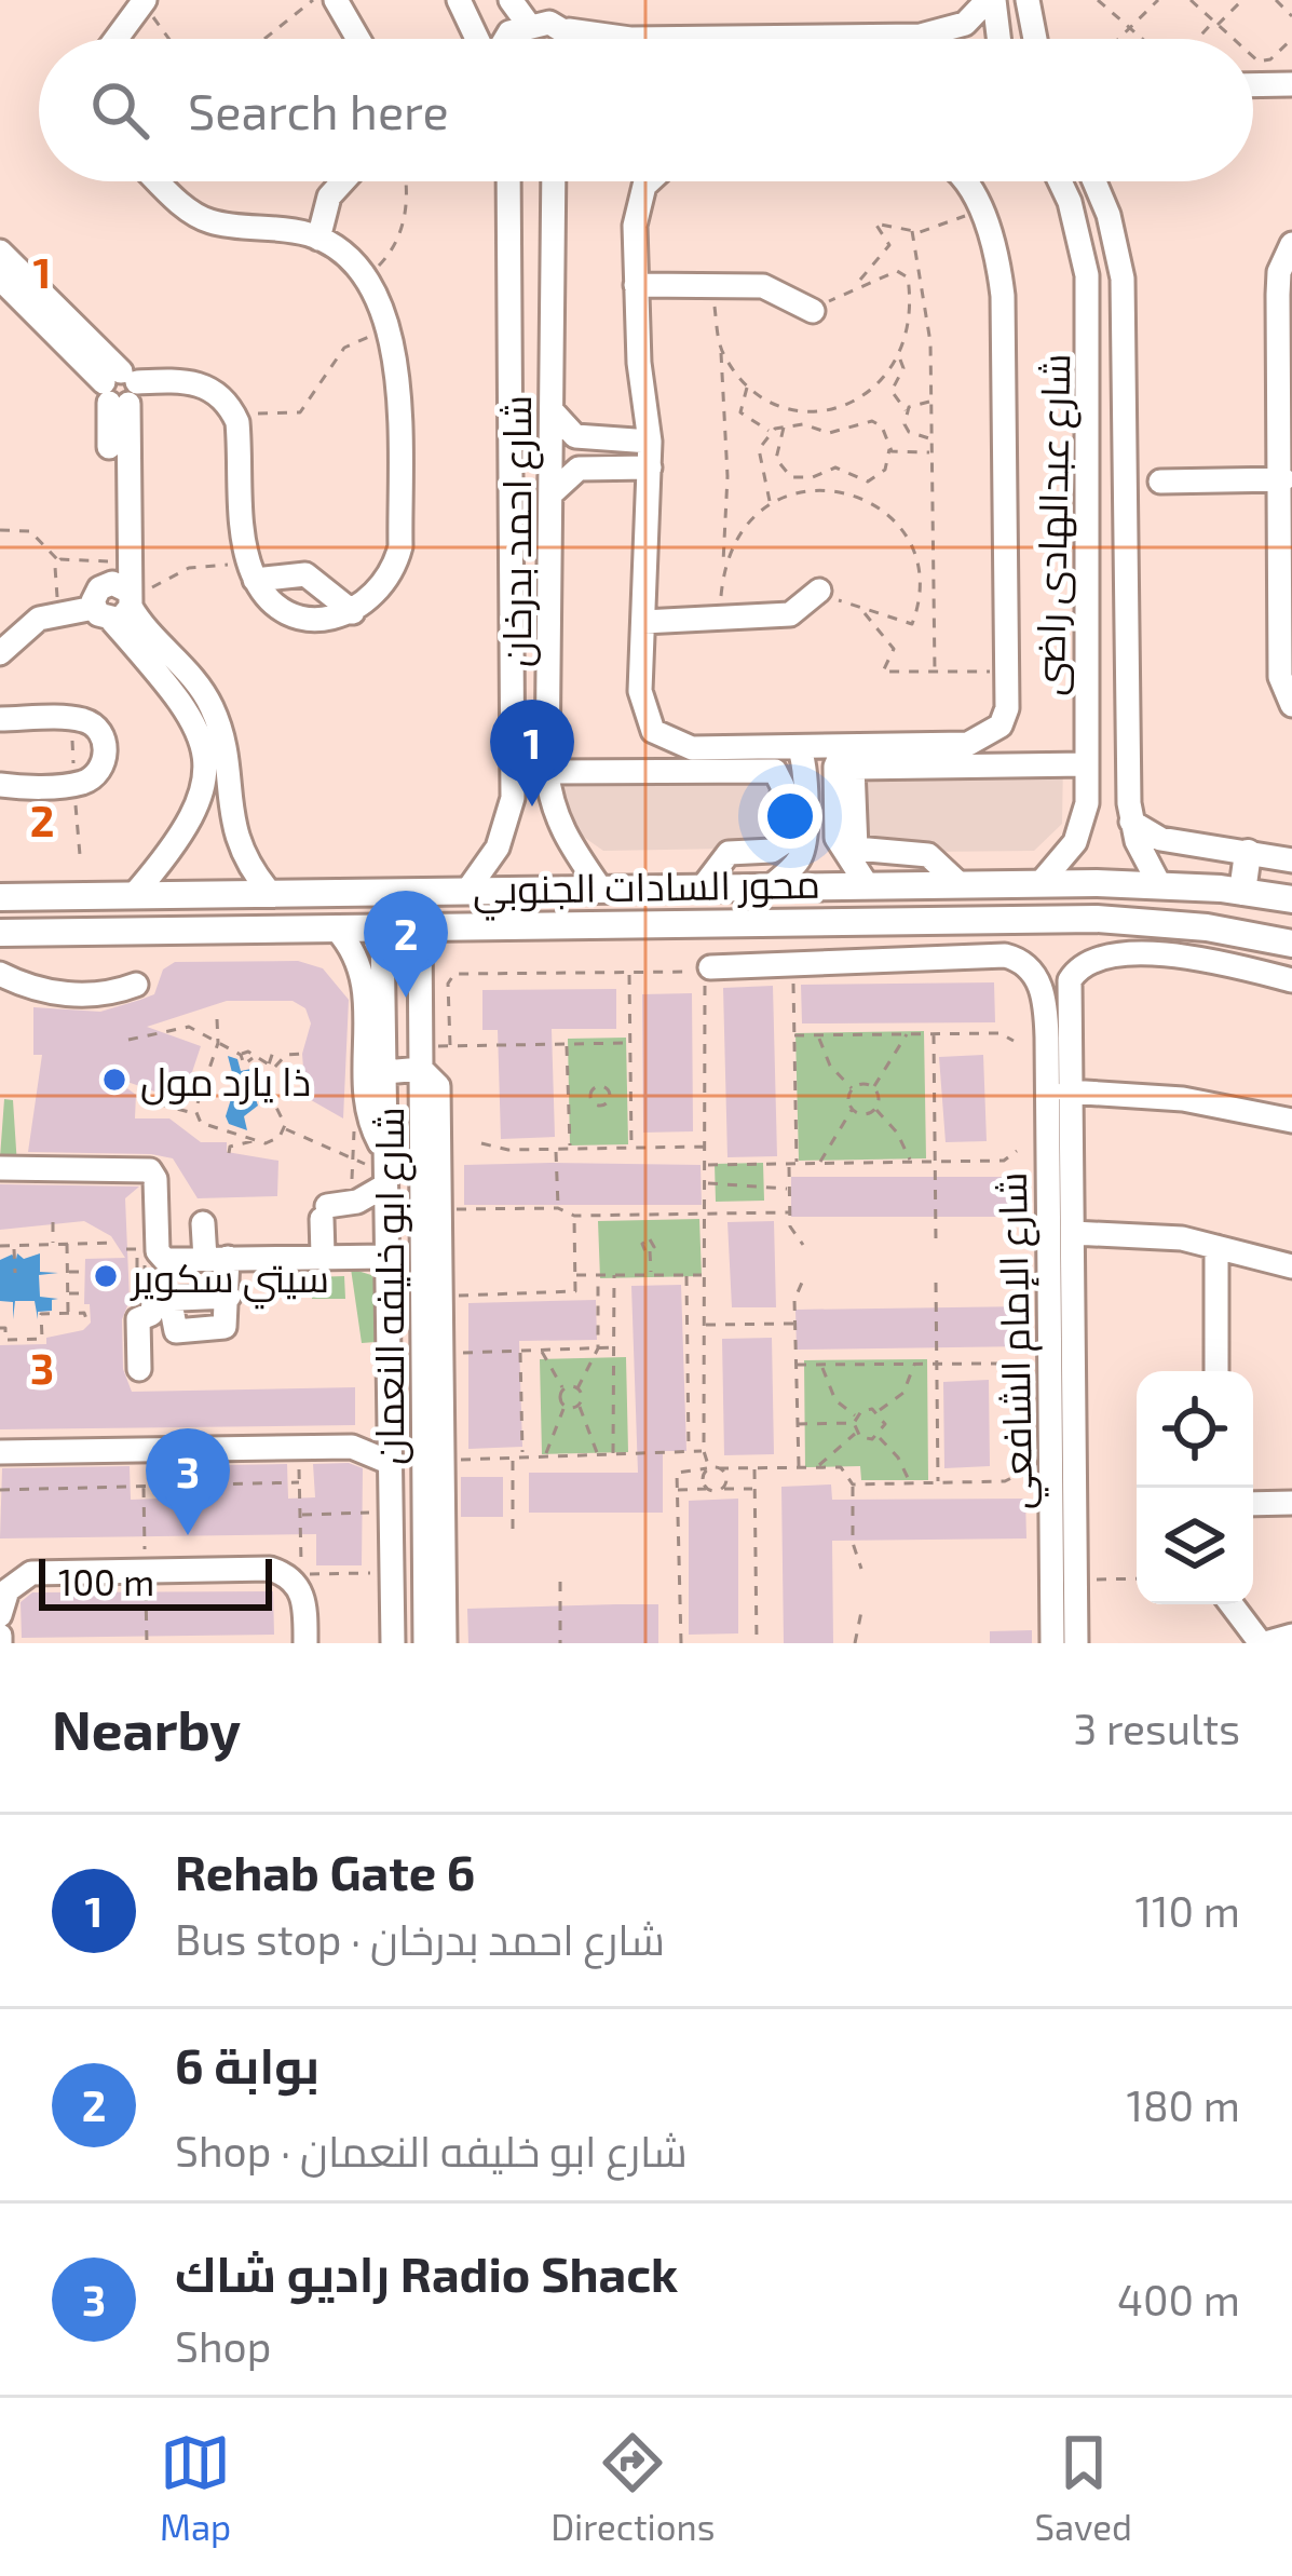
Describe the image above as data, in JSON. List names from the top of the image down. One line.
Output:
{"streets":{"main road":["محور السادات الجنوبي"],"street":["شارع عبدالهادى راضى","شارع احمد بدرخان","شارع ابو خليفه النعمان","شارع الإمام الشافعي"]},"crossings":[["شارع عبدالهادى راضى","محور السادات الجنوبي"],["شارع احمد بدرخان","محور السادات الجنوبي"],["محور السادات الجنوبي","شارع ابو خليفه النعمان"]],"places":["ذا يارد مول","سيتي سكوير"],"scale_bar":"100 m","page":{"search":"Search here","pins":["1","2","3"],"scale":"100 m","heading":["Nearby","3 results"],"list":[{"mark":"1","name":"Rehab Gate 6","note":"Bus stop · شارع احمد بدرخان","value":"110 m"},{"mark":"2","name":"بوابة 6","note":"Shop · شارع ابو خليفه النعمان","value":"180 m"},{"mark":"3","name":"راديو شاك Radio Shack","note":"Shop","value":"400 m"}],"nav":["Map","Directions","Saved"]},"grid":{"rows":["1","2","3"]}}
